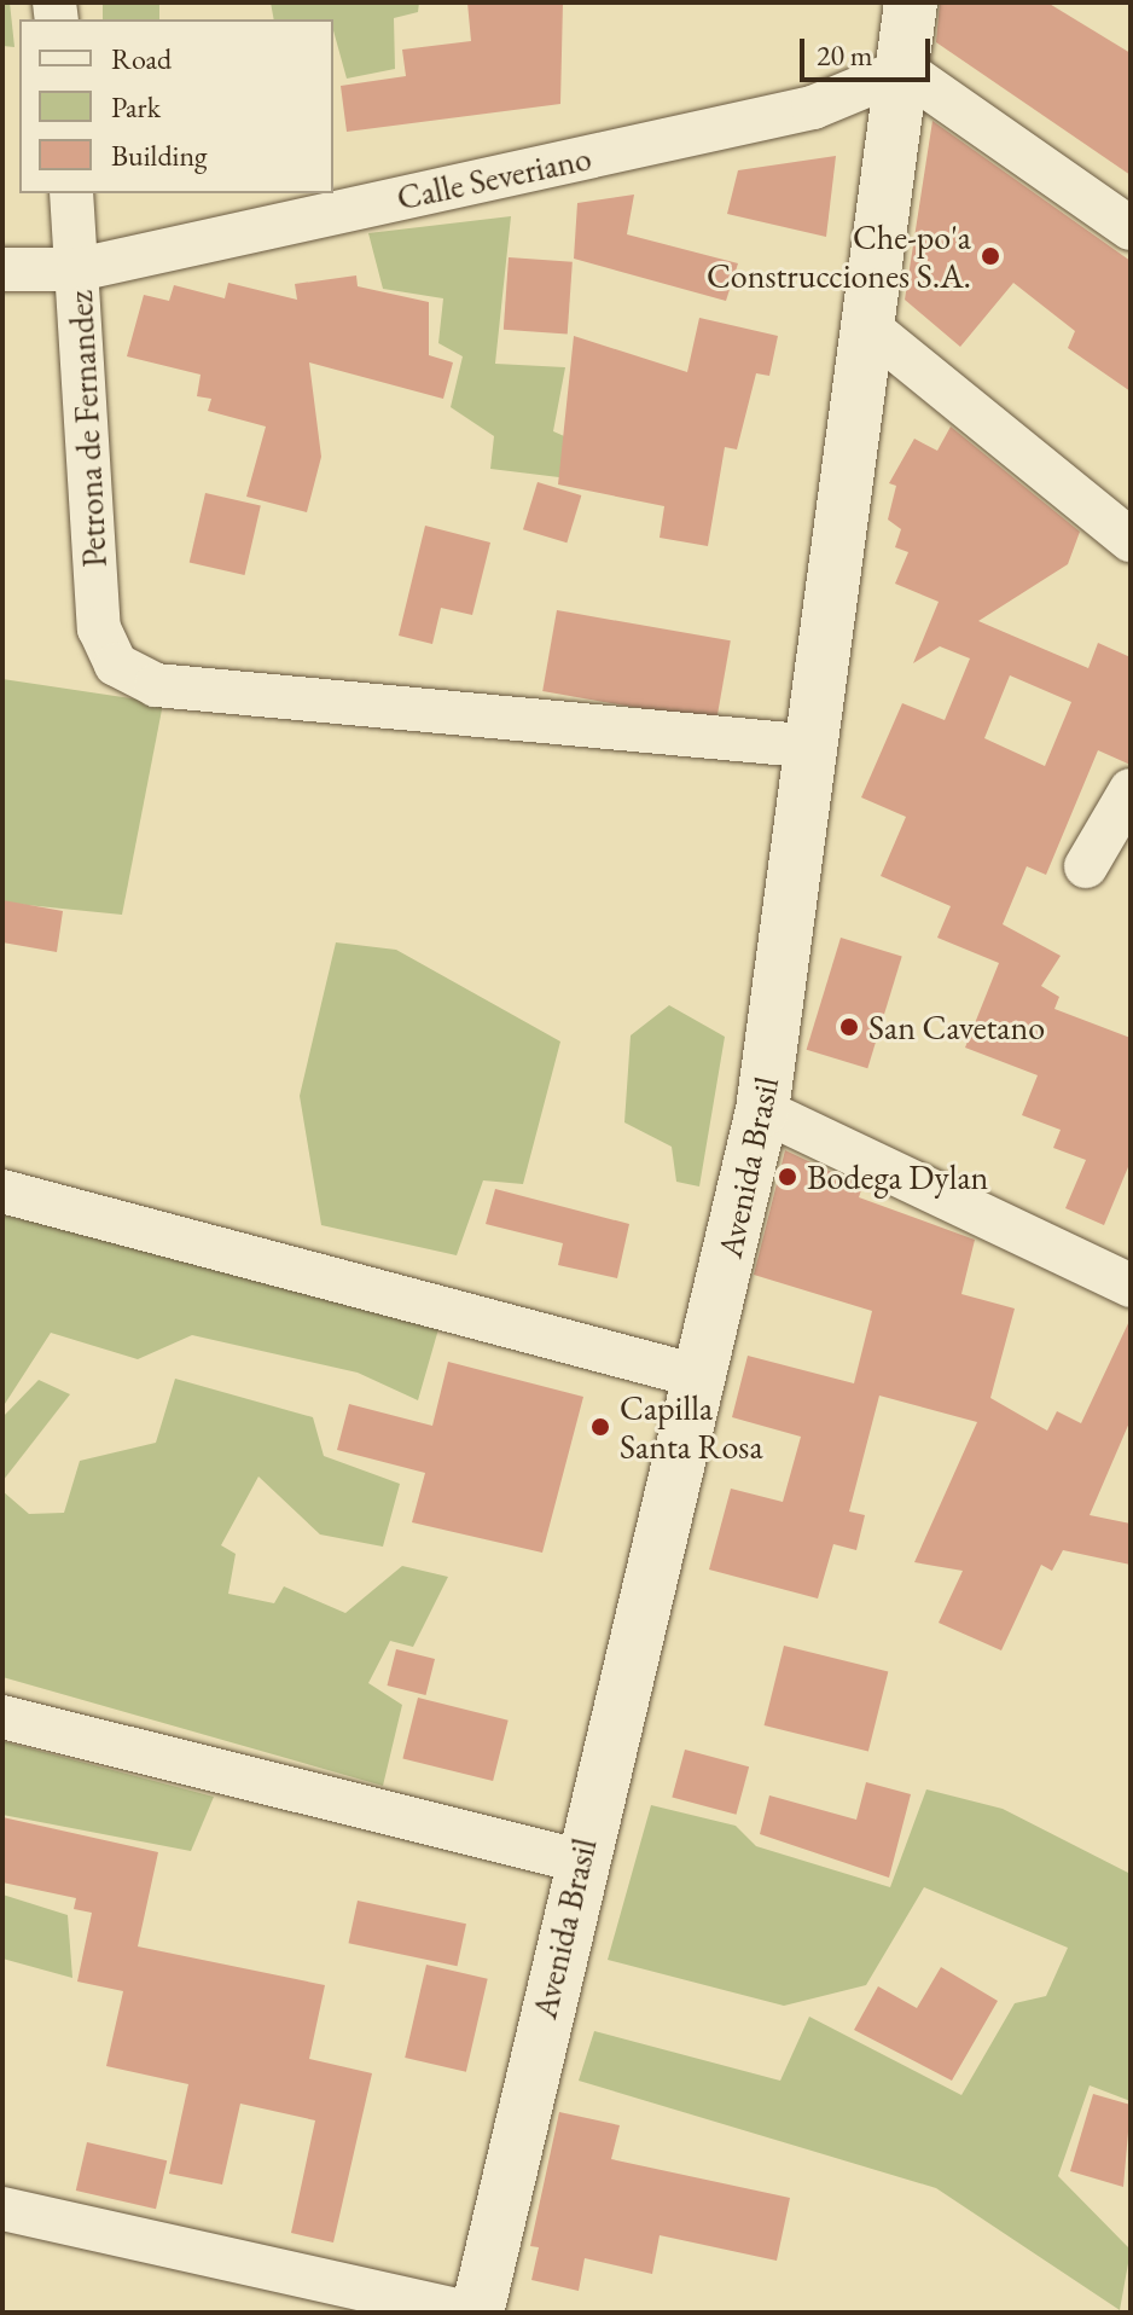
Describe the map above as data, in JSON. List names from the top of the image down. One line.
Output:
{"streets":{"street":["Calle Severiano","Petrona de Fernandez","Avenida Brasil"]},"crossings":[["Calle Severiano","Petrona de Fernandez"],["Calle Severiano","Avenida Brasil"],["Petrona de Fernandez","Avenida Brasil"]],"places":["Che-po'a Construcciones S.A.","San Cavetano","Bodega Dylan","Capilla Santa Rosa"],"legend":["Road","Park","Building"],"scale_bar":"20 m"}
